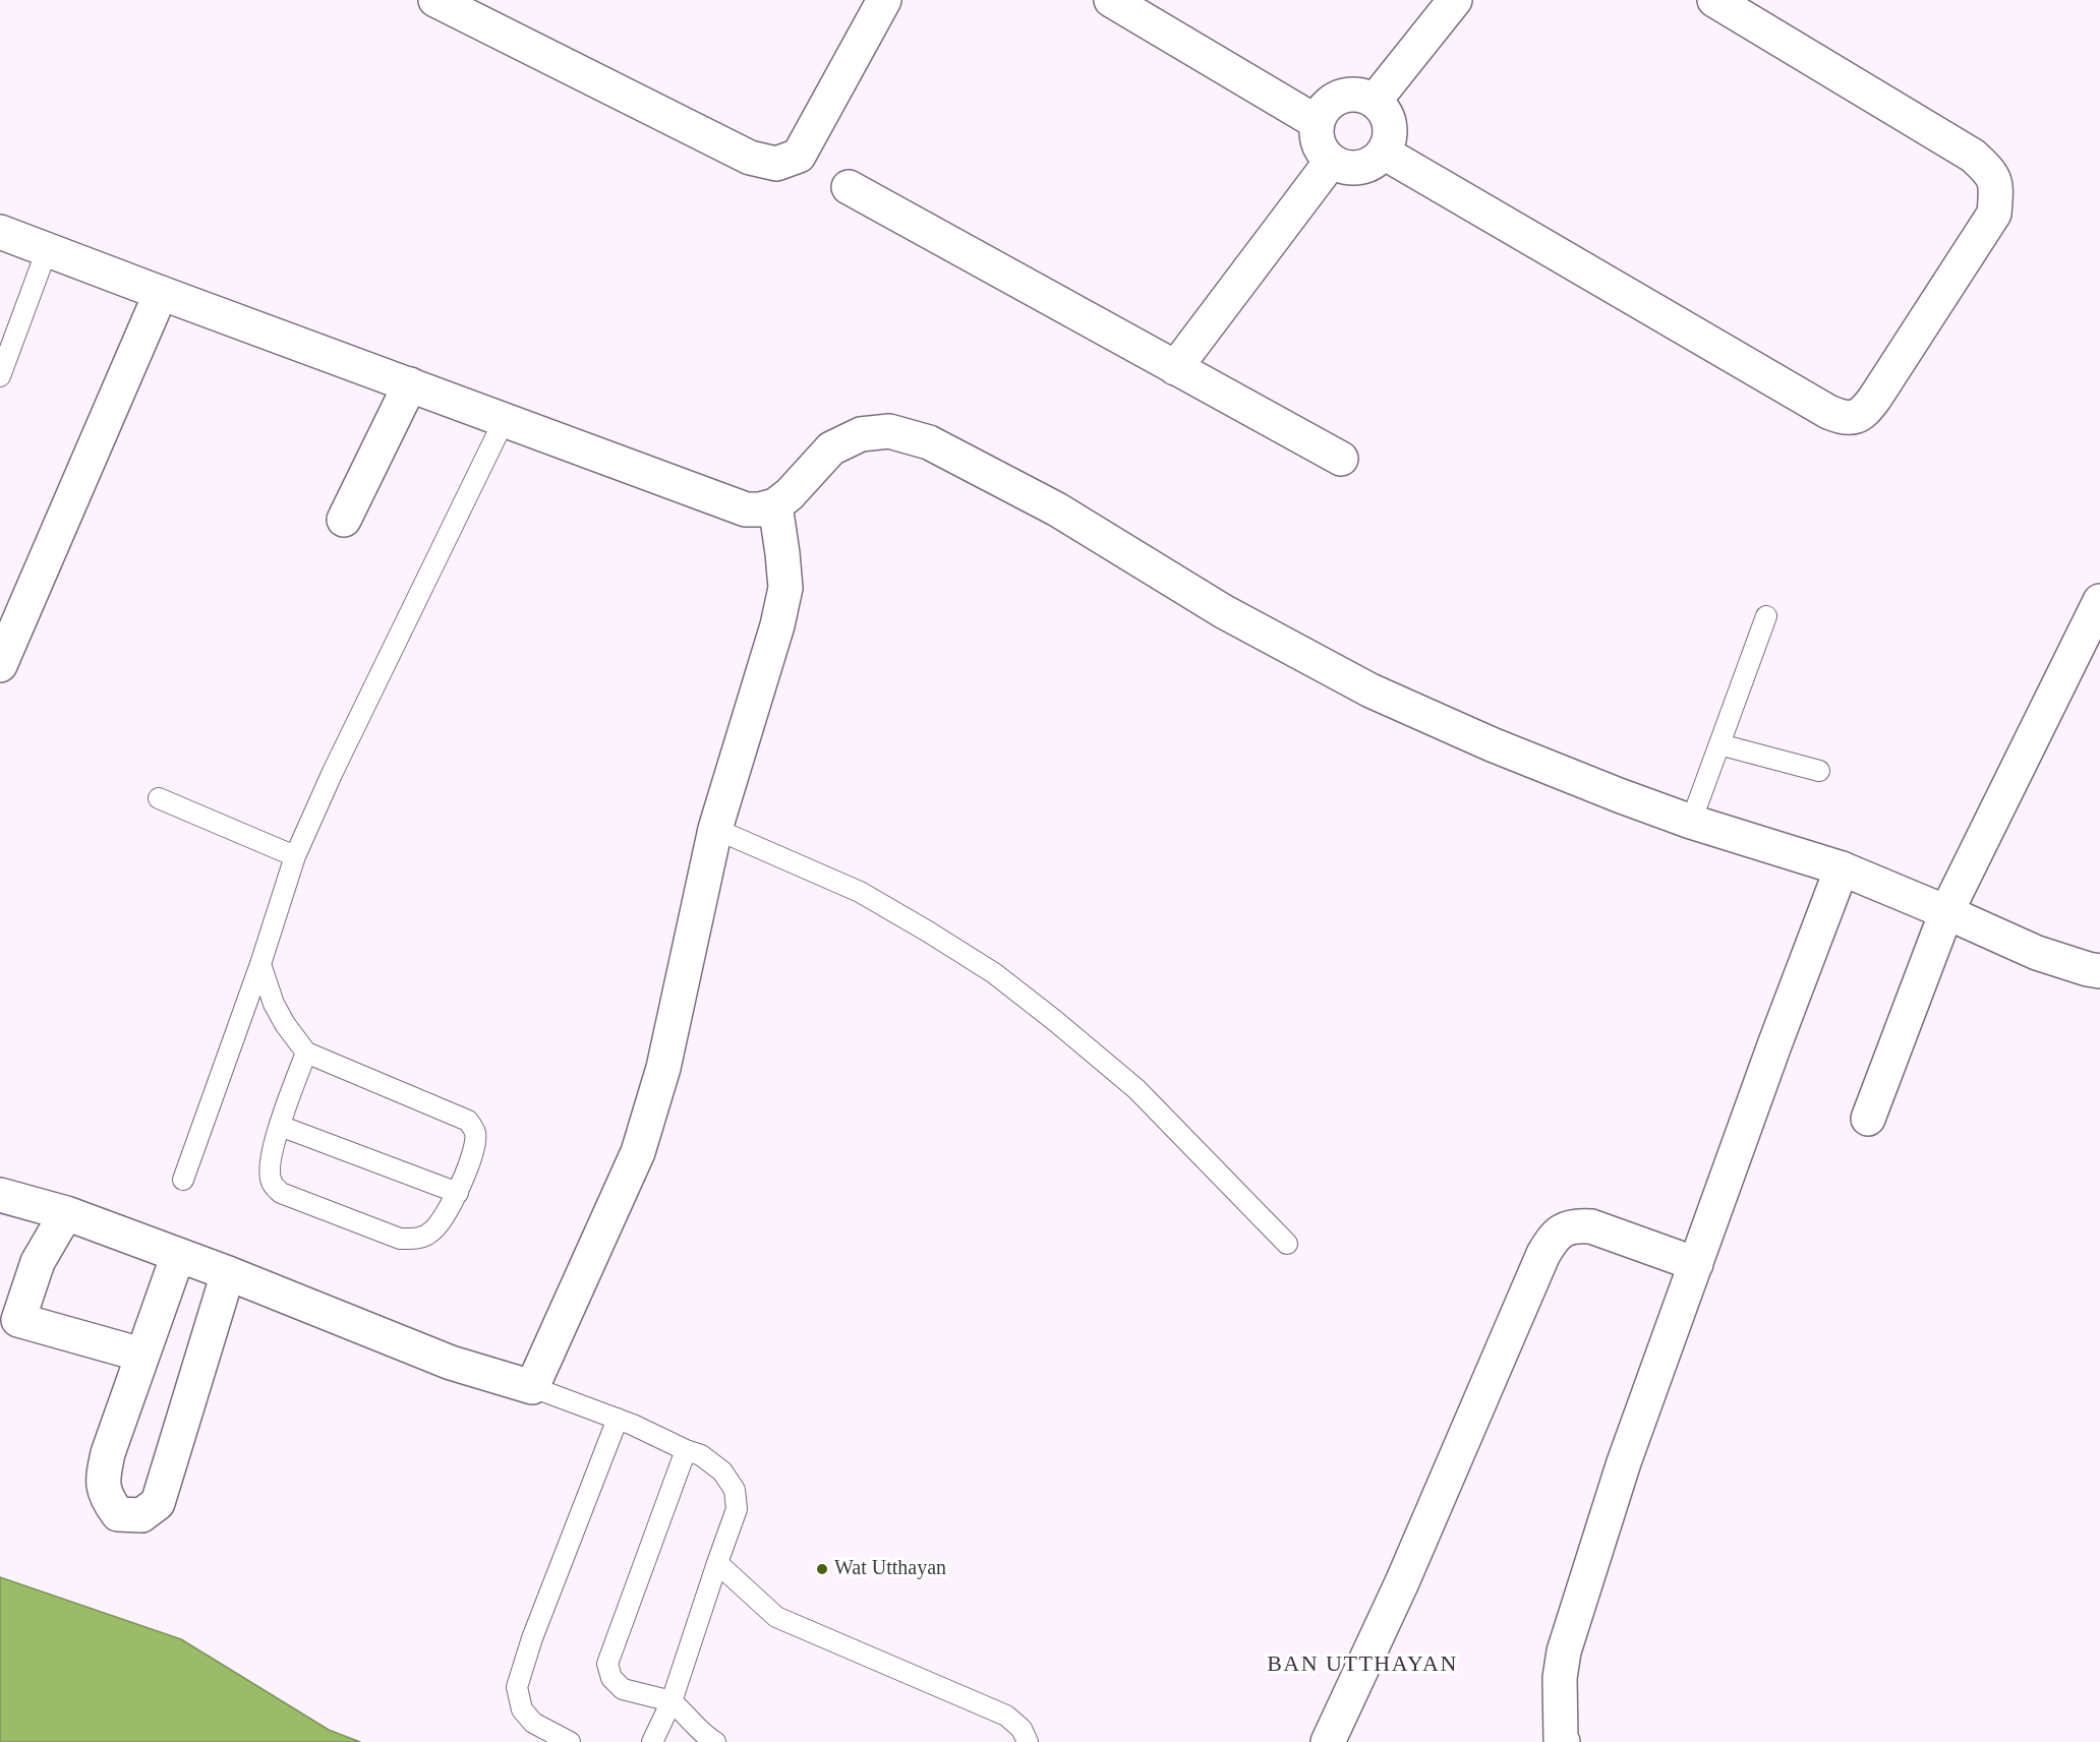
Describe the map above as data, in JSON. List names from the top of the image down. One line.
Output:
{"districts":["BAN UTTHAYAN"],"places":["Wat Utthayan"]}
